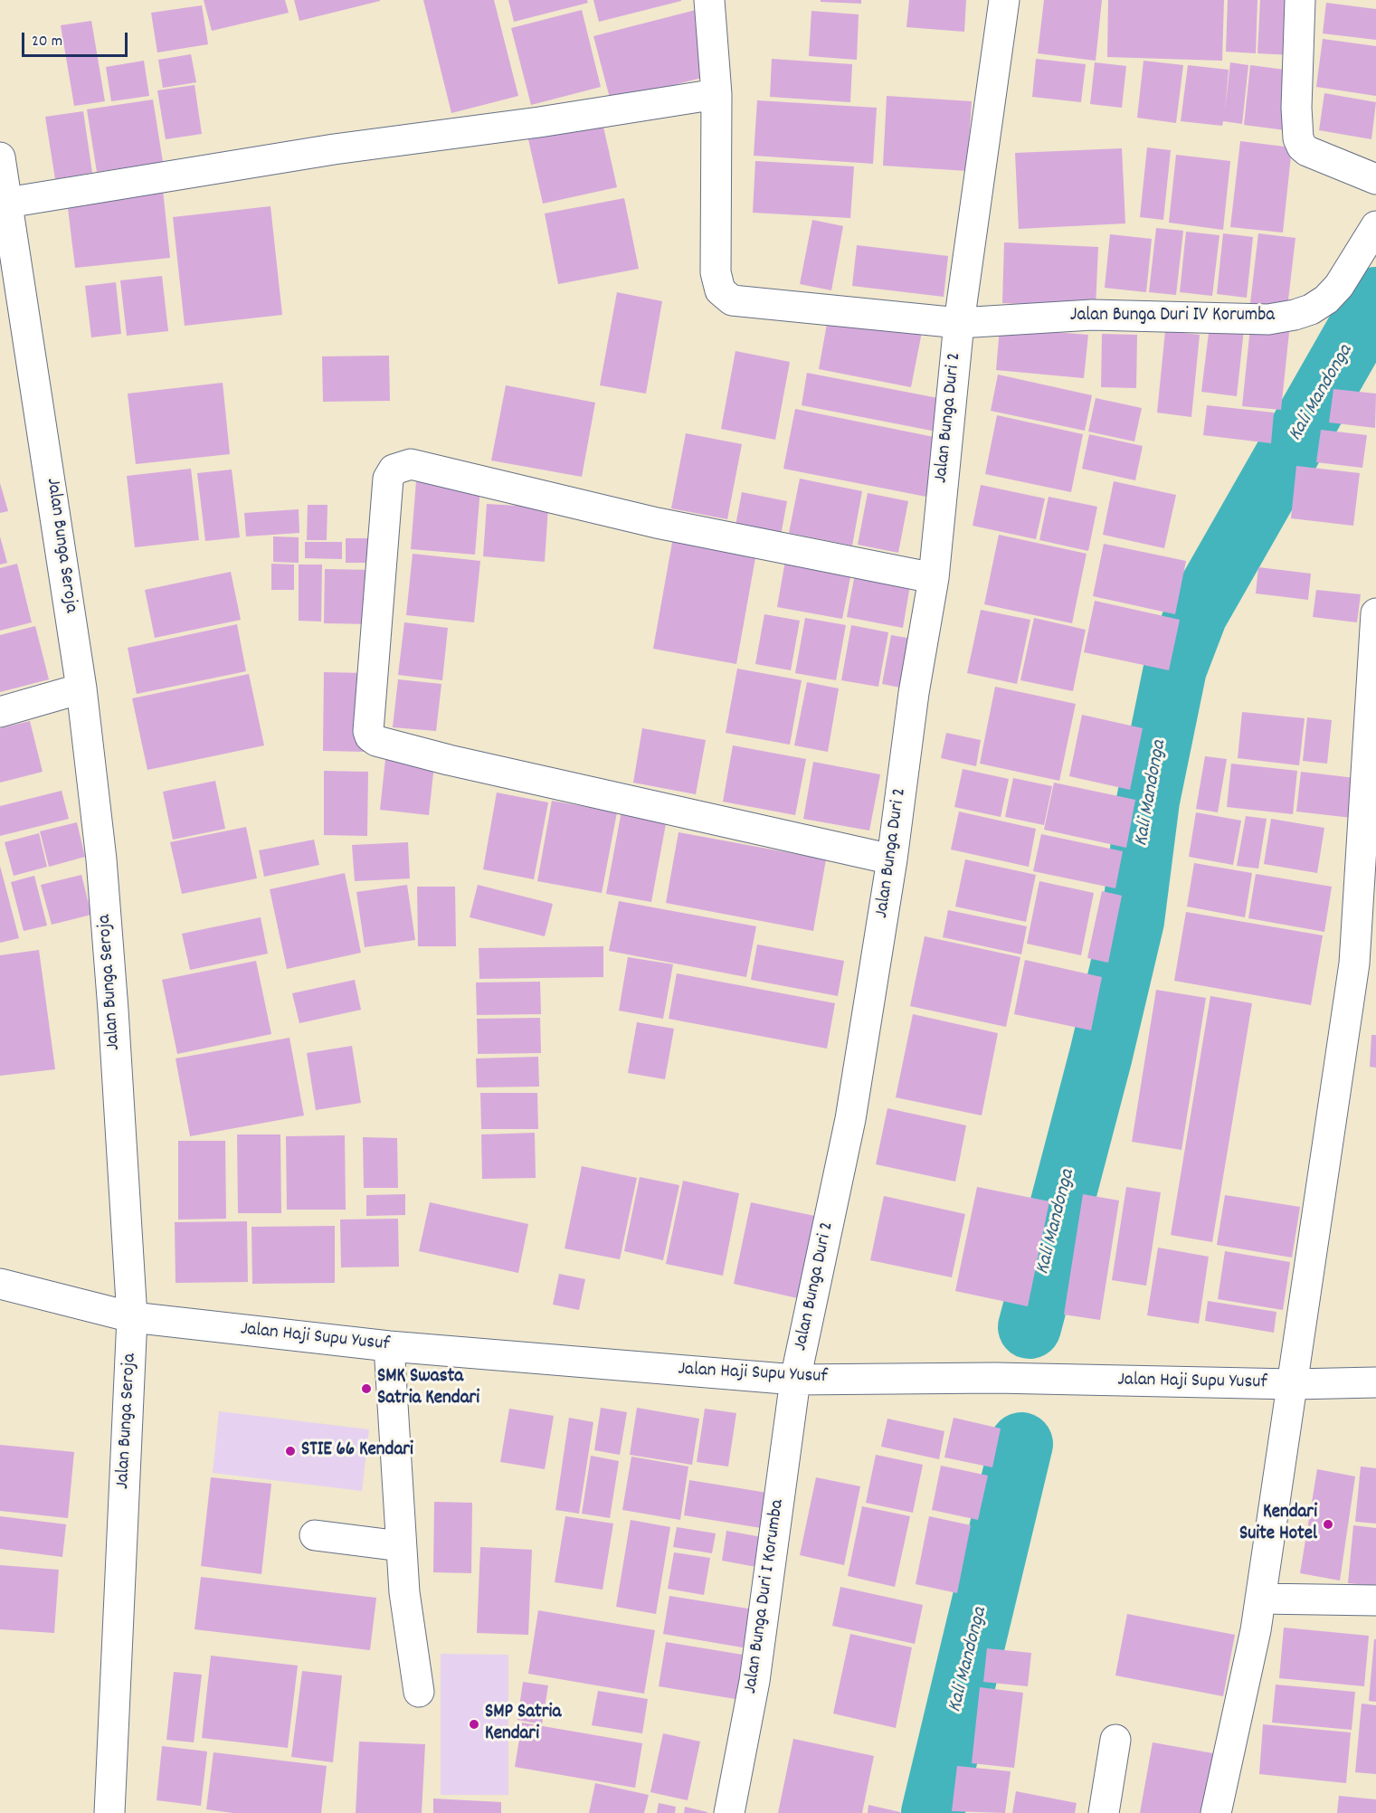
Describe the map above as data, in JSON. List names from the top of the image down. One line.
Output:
{"streets":{"street":["Jalan Bunga Duri IV Korumba","Jalan Bunga Duri 2","Jalan Bunga Seroja","Jalan Haji Supu Yusuf","Jalan Bunga Duri I Korumba"]},"crossings":[["Jalan Bunga Duri IV Korumba","Jalan Bunga Duri 2"],["Jalan Bunga Duri 2","Jalan Haji Supu Yusuf"],["Jalan Bunga Duri 2","Jalan Bunga Duri I Korumba"],["Jalan Bunga Seroja","Jalan Haji Supu Yusuf"],["Jalan Haji Supu Yusuf","Jalan Bunga Duri I Korumba"]],"water":["Kali Mandonga"],"places":["SMK Swasta Satria Kendari","STIE 66 Kendari","Kendari Suite Hotel","SMP Satria Kendari"],"scale_bar":"20 m"}
